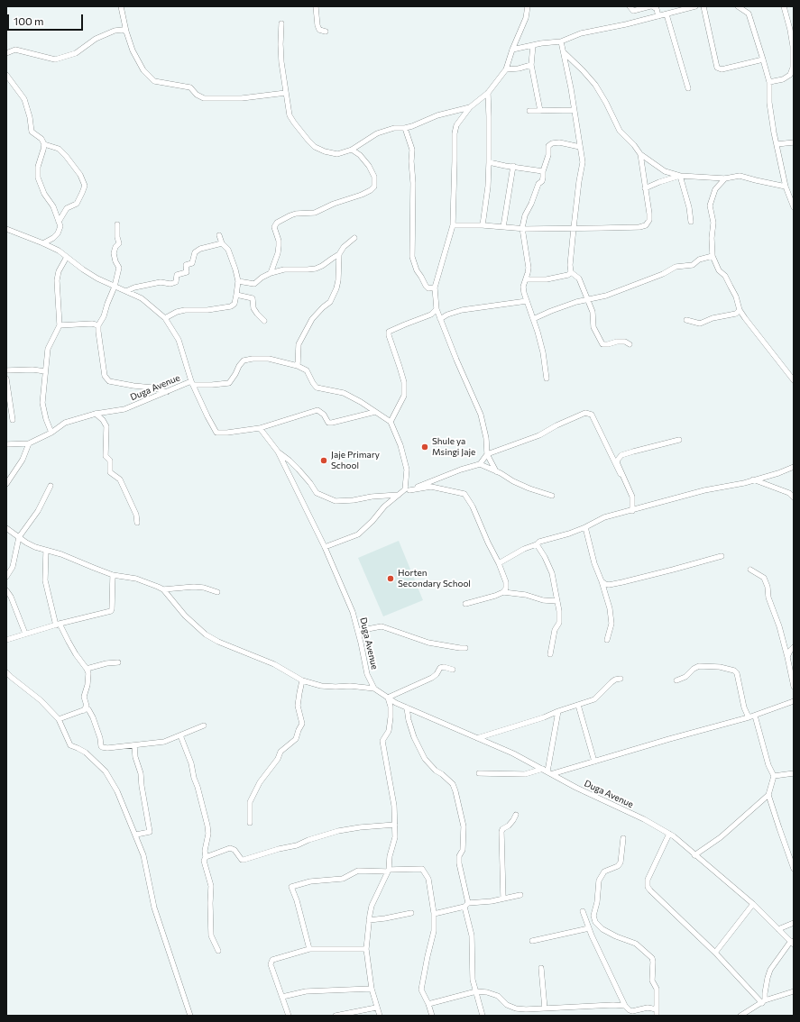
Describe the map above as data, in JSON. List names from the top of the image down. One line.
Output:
{"streets":{"street":["Duga Avenue"]},"places":["Shule ya Msingi Jaje","Jaje Primary School","Horten Secondary School"],"scale_bar":"100 m"}
